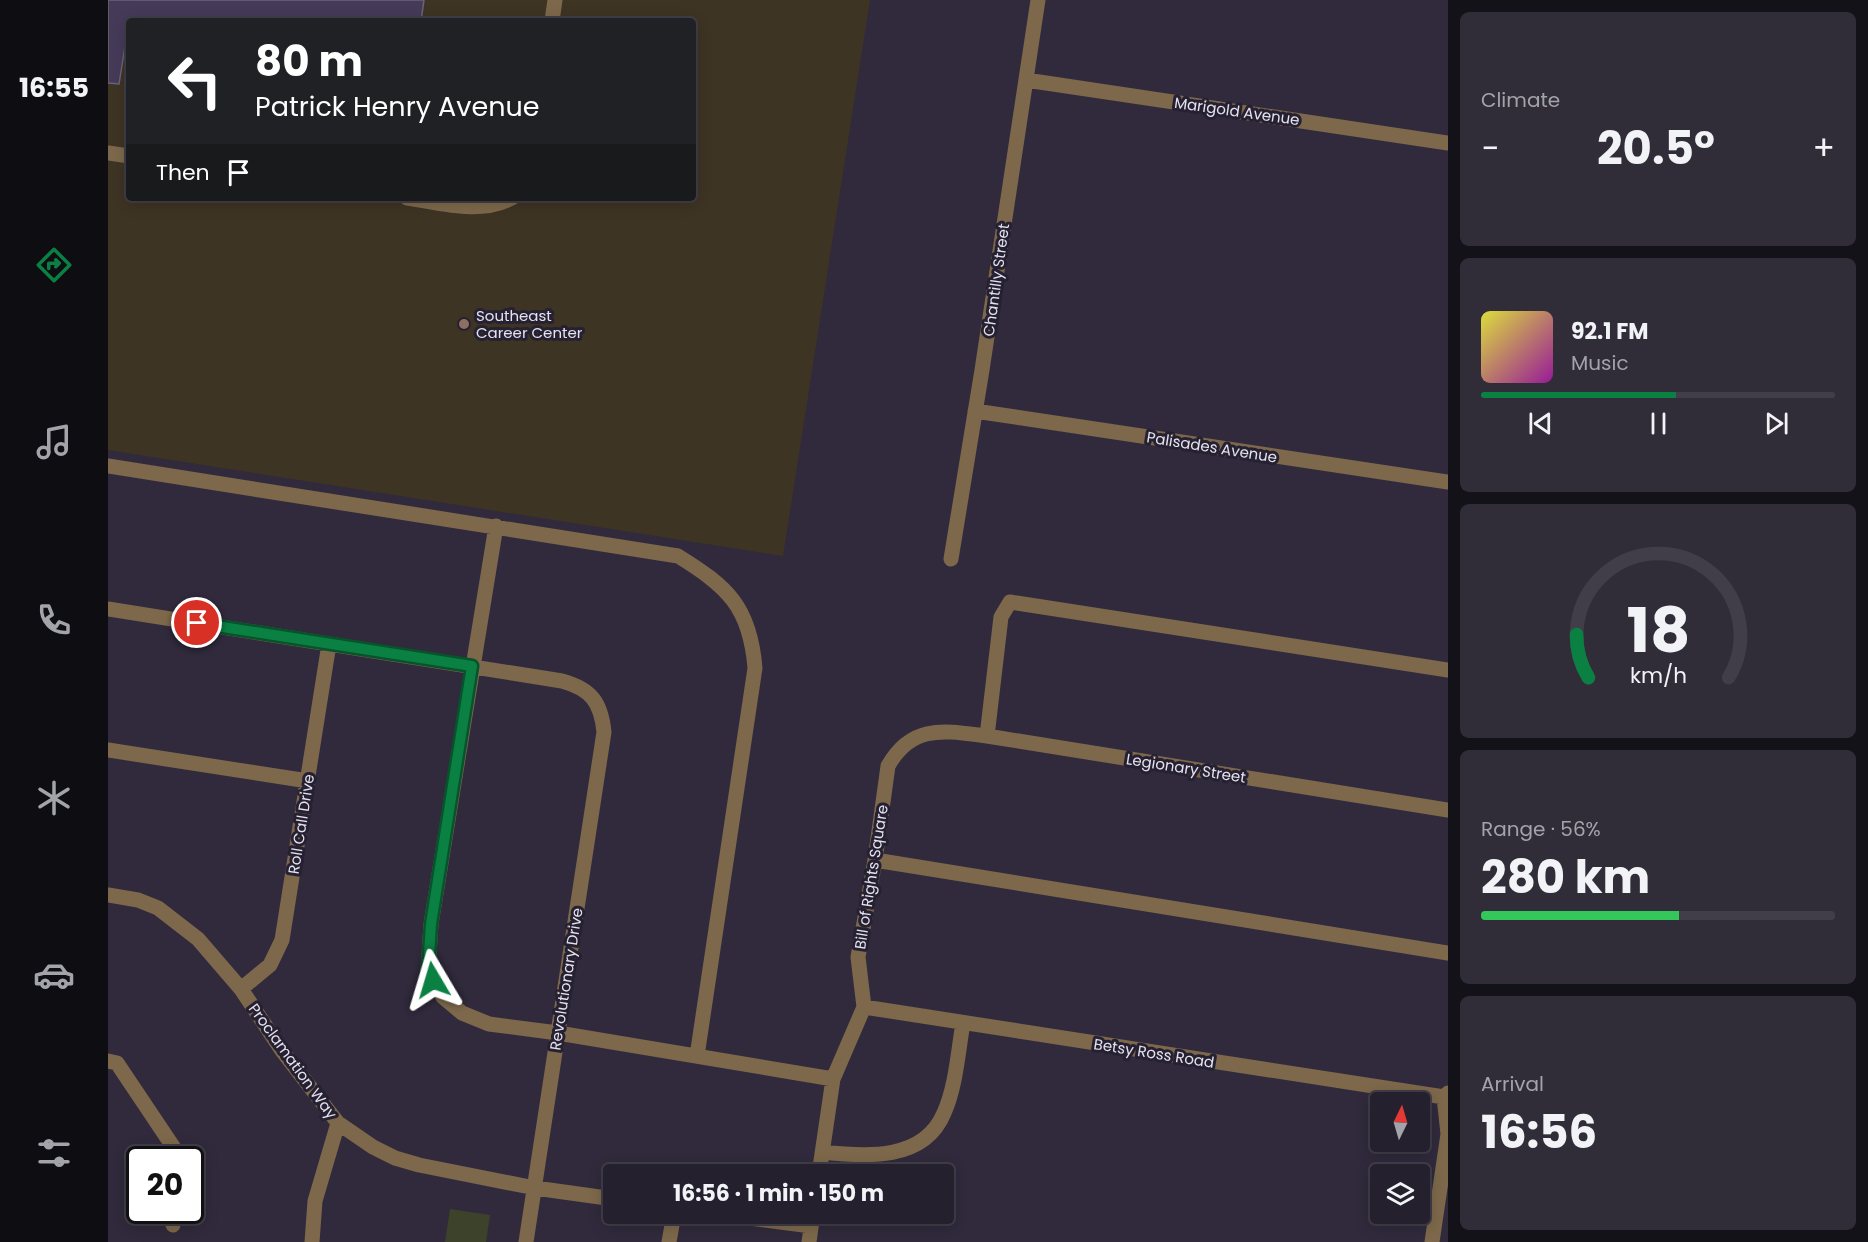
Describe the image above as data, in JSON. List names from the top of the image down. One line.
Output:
{"streets":{"street":["Marigold Avenue","Chantilly Street","Palisades Avenue","Legionary Street","Roll Call Drive","Bill of Rights Square","Revolutionary Drive","Betsy Ross Road","Proclamation Way"]},"crossings":[["Marigold Avenue","Chantilly Street"],["Chantilly Street","Palisades Avenue"],["Legionary Street","Bill of Rights Square"],["Roll Call Drive","Proclamation Way"],["Bill of Rights Square","Betsy Ross Road"],["Revolutionary Drive","Proclamation Way"]],"places":["Southeast Career Center"],"north":"top","page":{"tabs":"16:55","tile":["Climate",["Range · 56%","280 km"],["Arrival","16:56"]],"turn":["80 m","Patrick Henry Avenue"],"heat":["−","20.5°","+"],"then":"Then","song":["92.1 FM","Music"],"limit":"20","trip":"16:56 · 1 min · 150 m","gauge":["18","km/h"]}}
